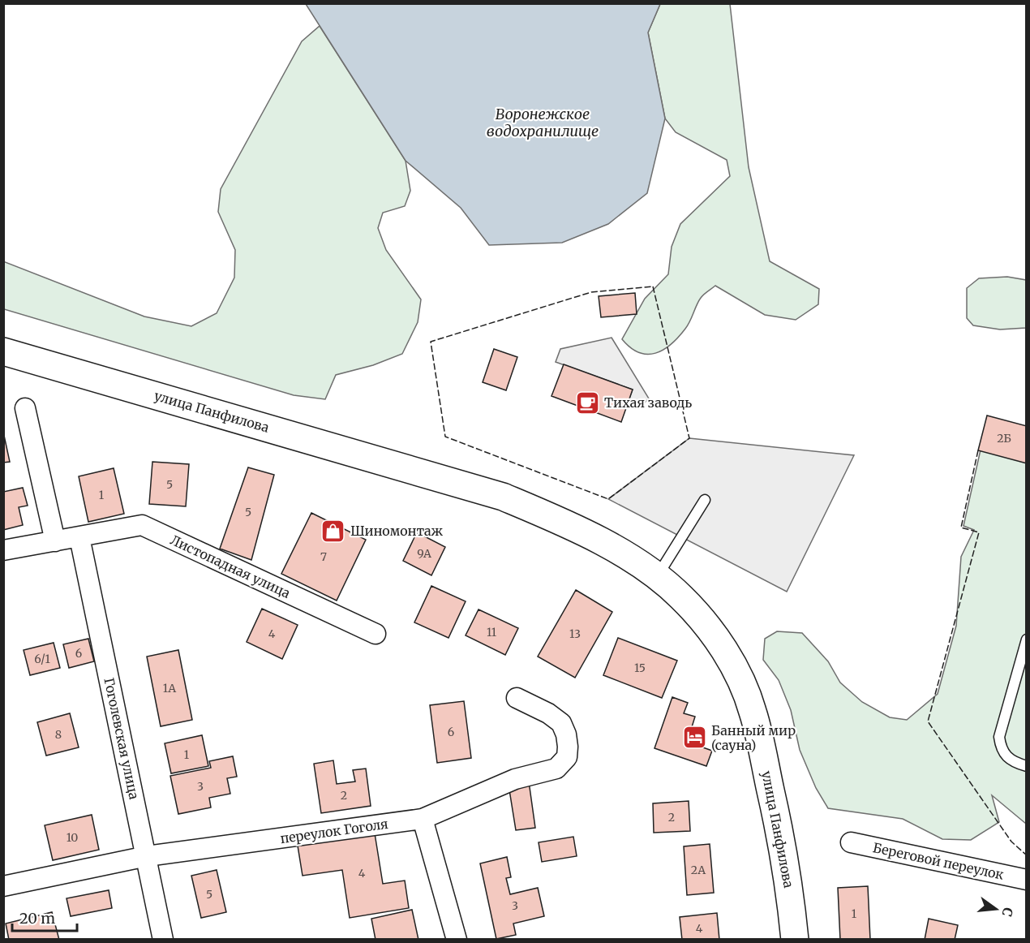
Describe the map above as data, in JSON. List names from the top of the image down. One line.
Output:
{"streets":{"main road":["улица Панфилова"],"street":["Листопадная улица","Гоголевская улица","переулок Гоголя","Береговой переулок"]},"crossings":[["Листопадная улица","Гоголевская улица"],["Гоголевская улица","переулок Гоголя"]],"water":["Воронежское водохранилище"],"places":{"cafe":["Тихая заводь"],"shop":["Шиномонтаж"],"hotel":["Банный мир (сауна)"]},"house_numbers":["2Б","5","1","5","9А","7","11","4","13","6","6/1","15","1А","6","8","1","3","2","2","10","2А","4","5","3","1","4"],"scale_bar":"20 m","north":"right"}
